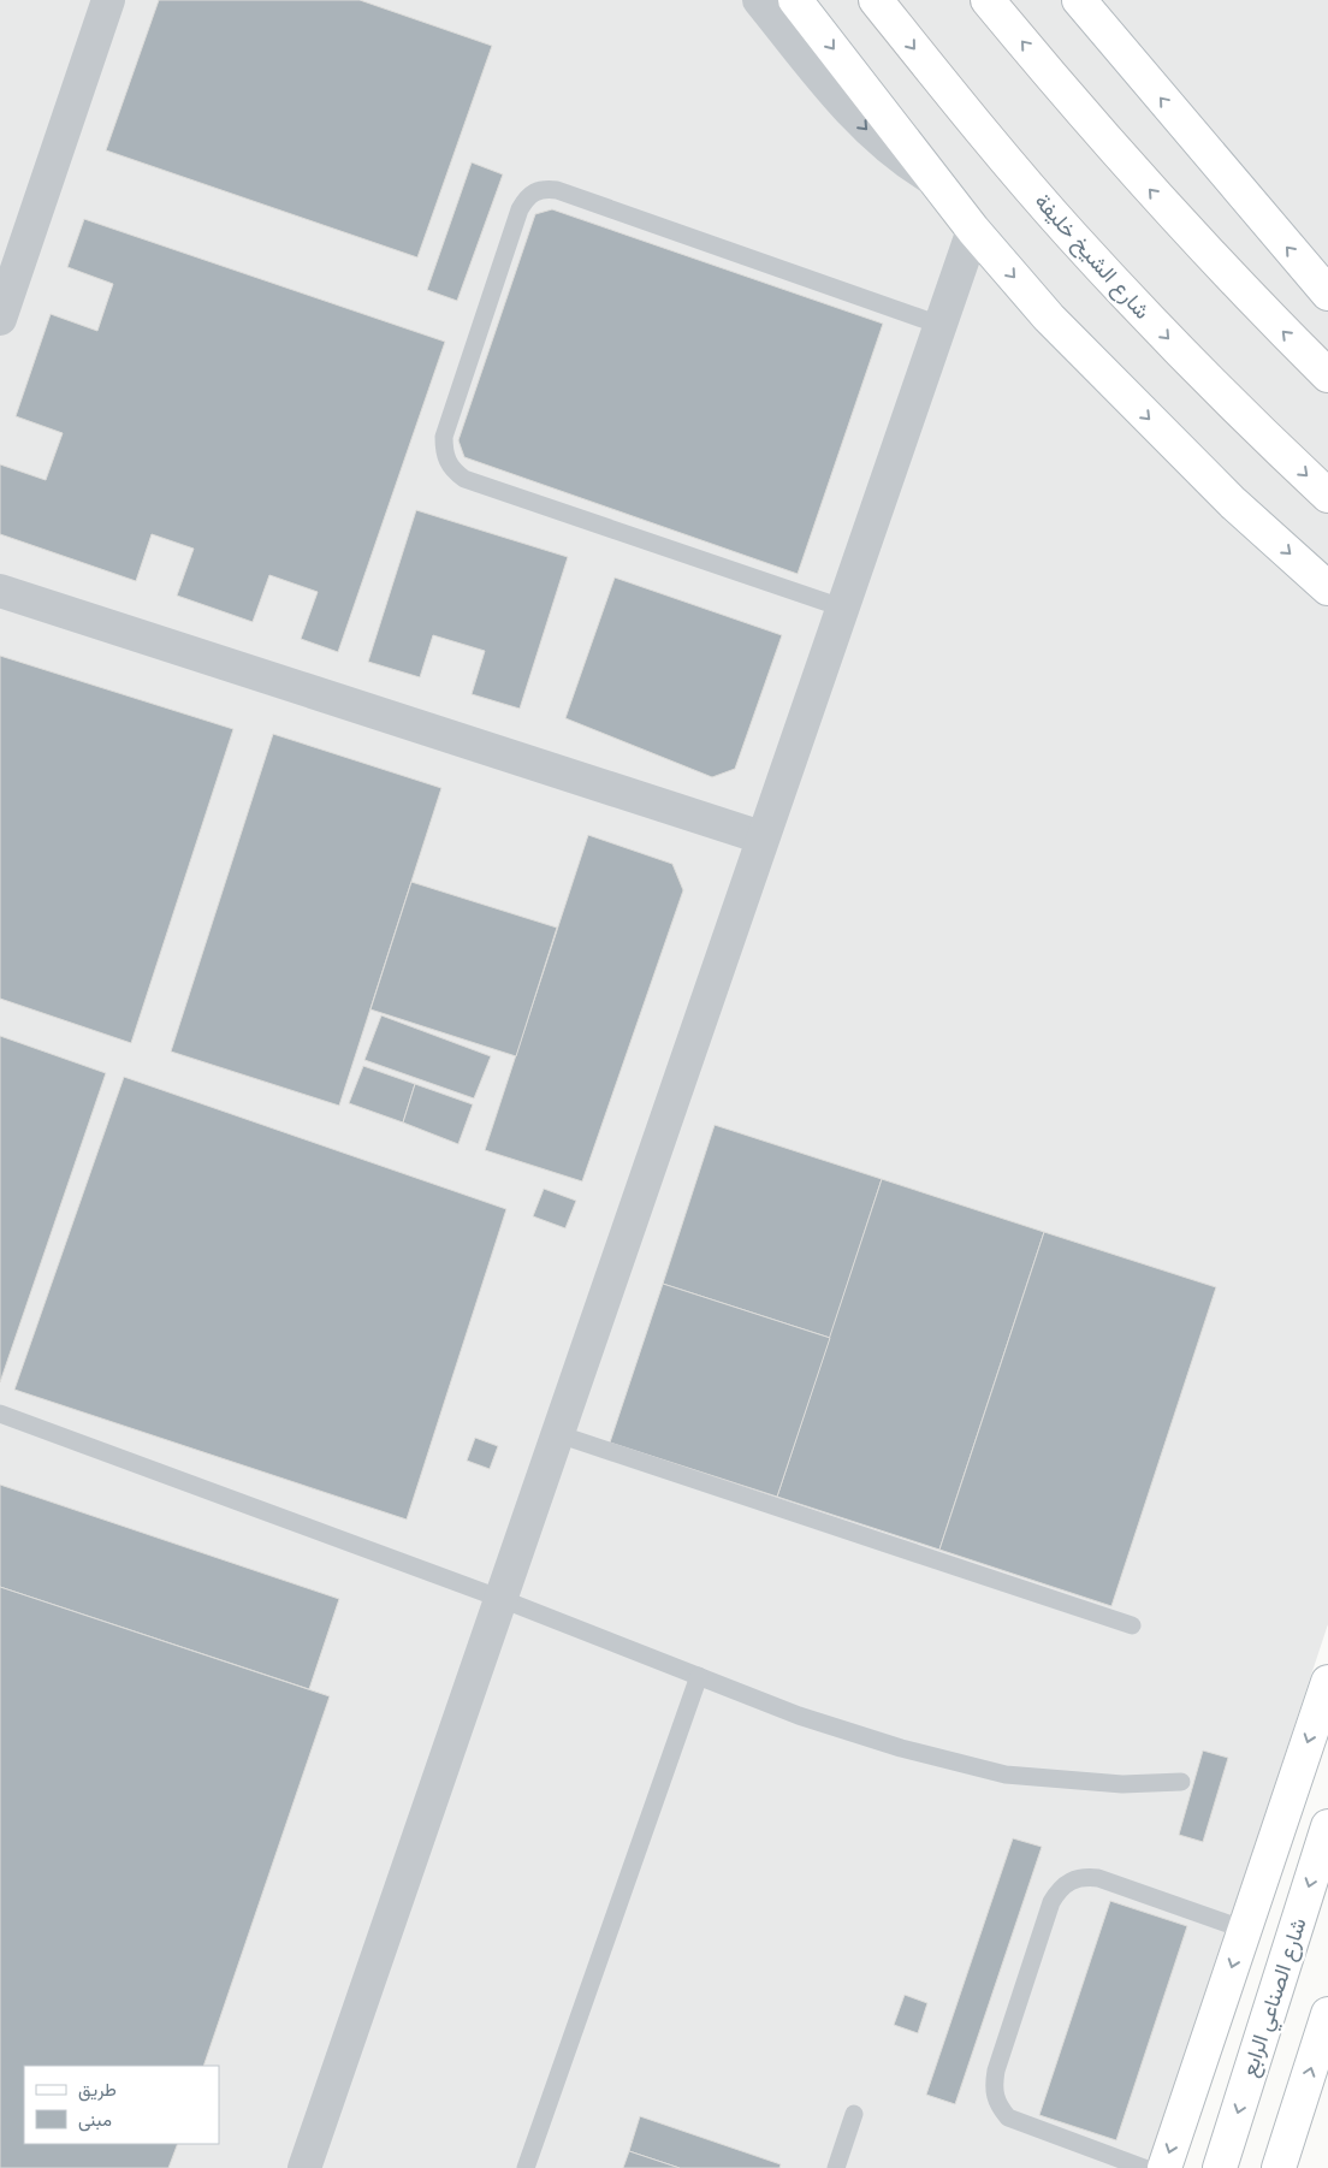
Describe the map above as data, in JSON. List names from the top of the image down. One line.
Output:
{"streets":{"main road":["شارع الشيخ خليفة","شارع الصناعي الرابع"]},"legend":["طريق","مبنى"]}
